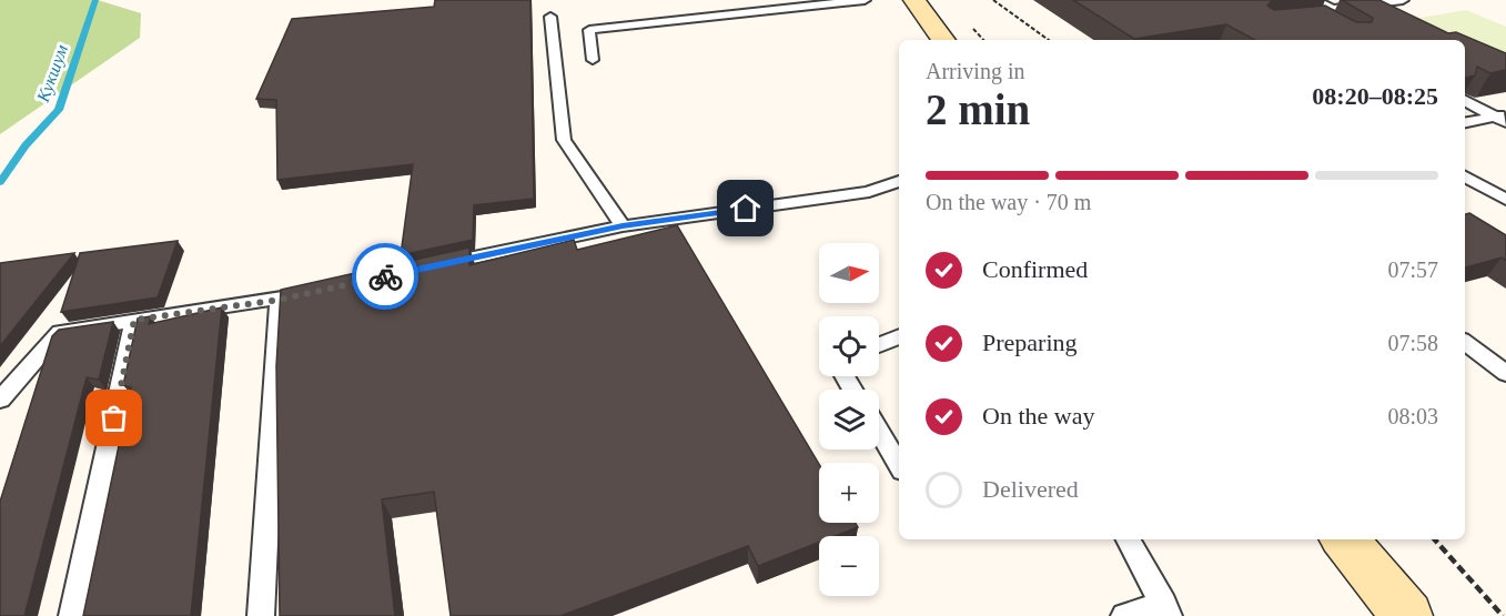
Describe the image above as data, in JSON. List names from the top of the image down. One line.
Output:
{"water":["Кукшум"],"north":"right","page":{"heading":["2 min","Arriving in","08:20–08:25"],"bar":"On the way · 70 m","list":[["Confirmed","07:57"],["Preparing","07:58"],["On the way","08:03"],"Delivered"],"map_buttons":["+","−"]}}
